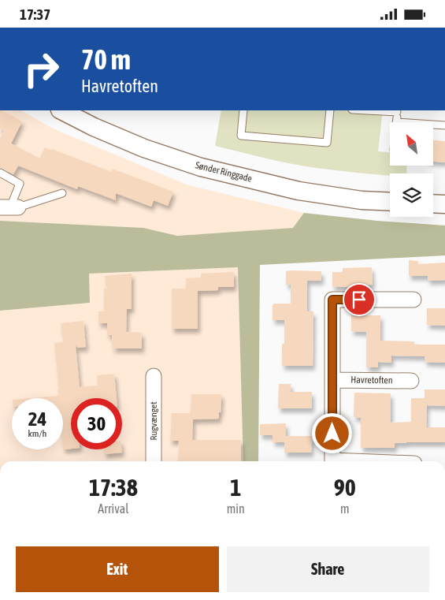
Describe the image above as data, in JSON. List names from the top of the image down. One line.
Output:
{"streets":{"street":["Sønder Ringgade","Havretoften","Rugvænget"]},"north":"top left","page":{"status":"17:37","turn":["70 m","Havretoften"],"speed":"24 km/h","limit":"30","eta":["17:38","Arrival","1","min","90","m"],"buttons":["Exit","Share"]}}
